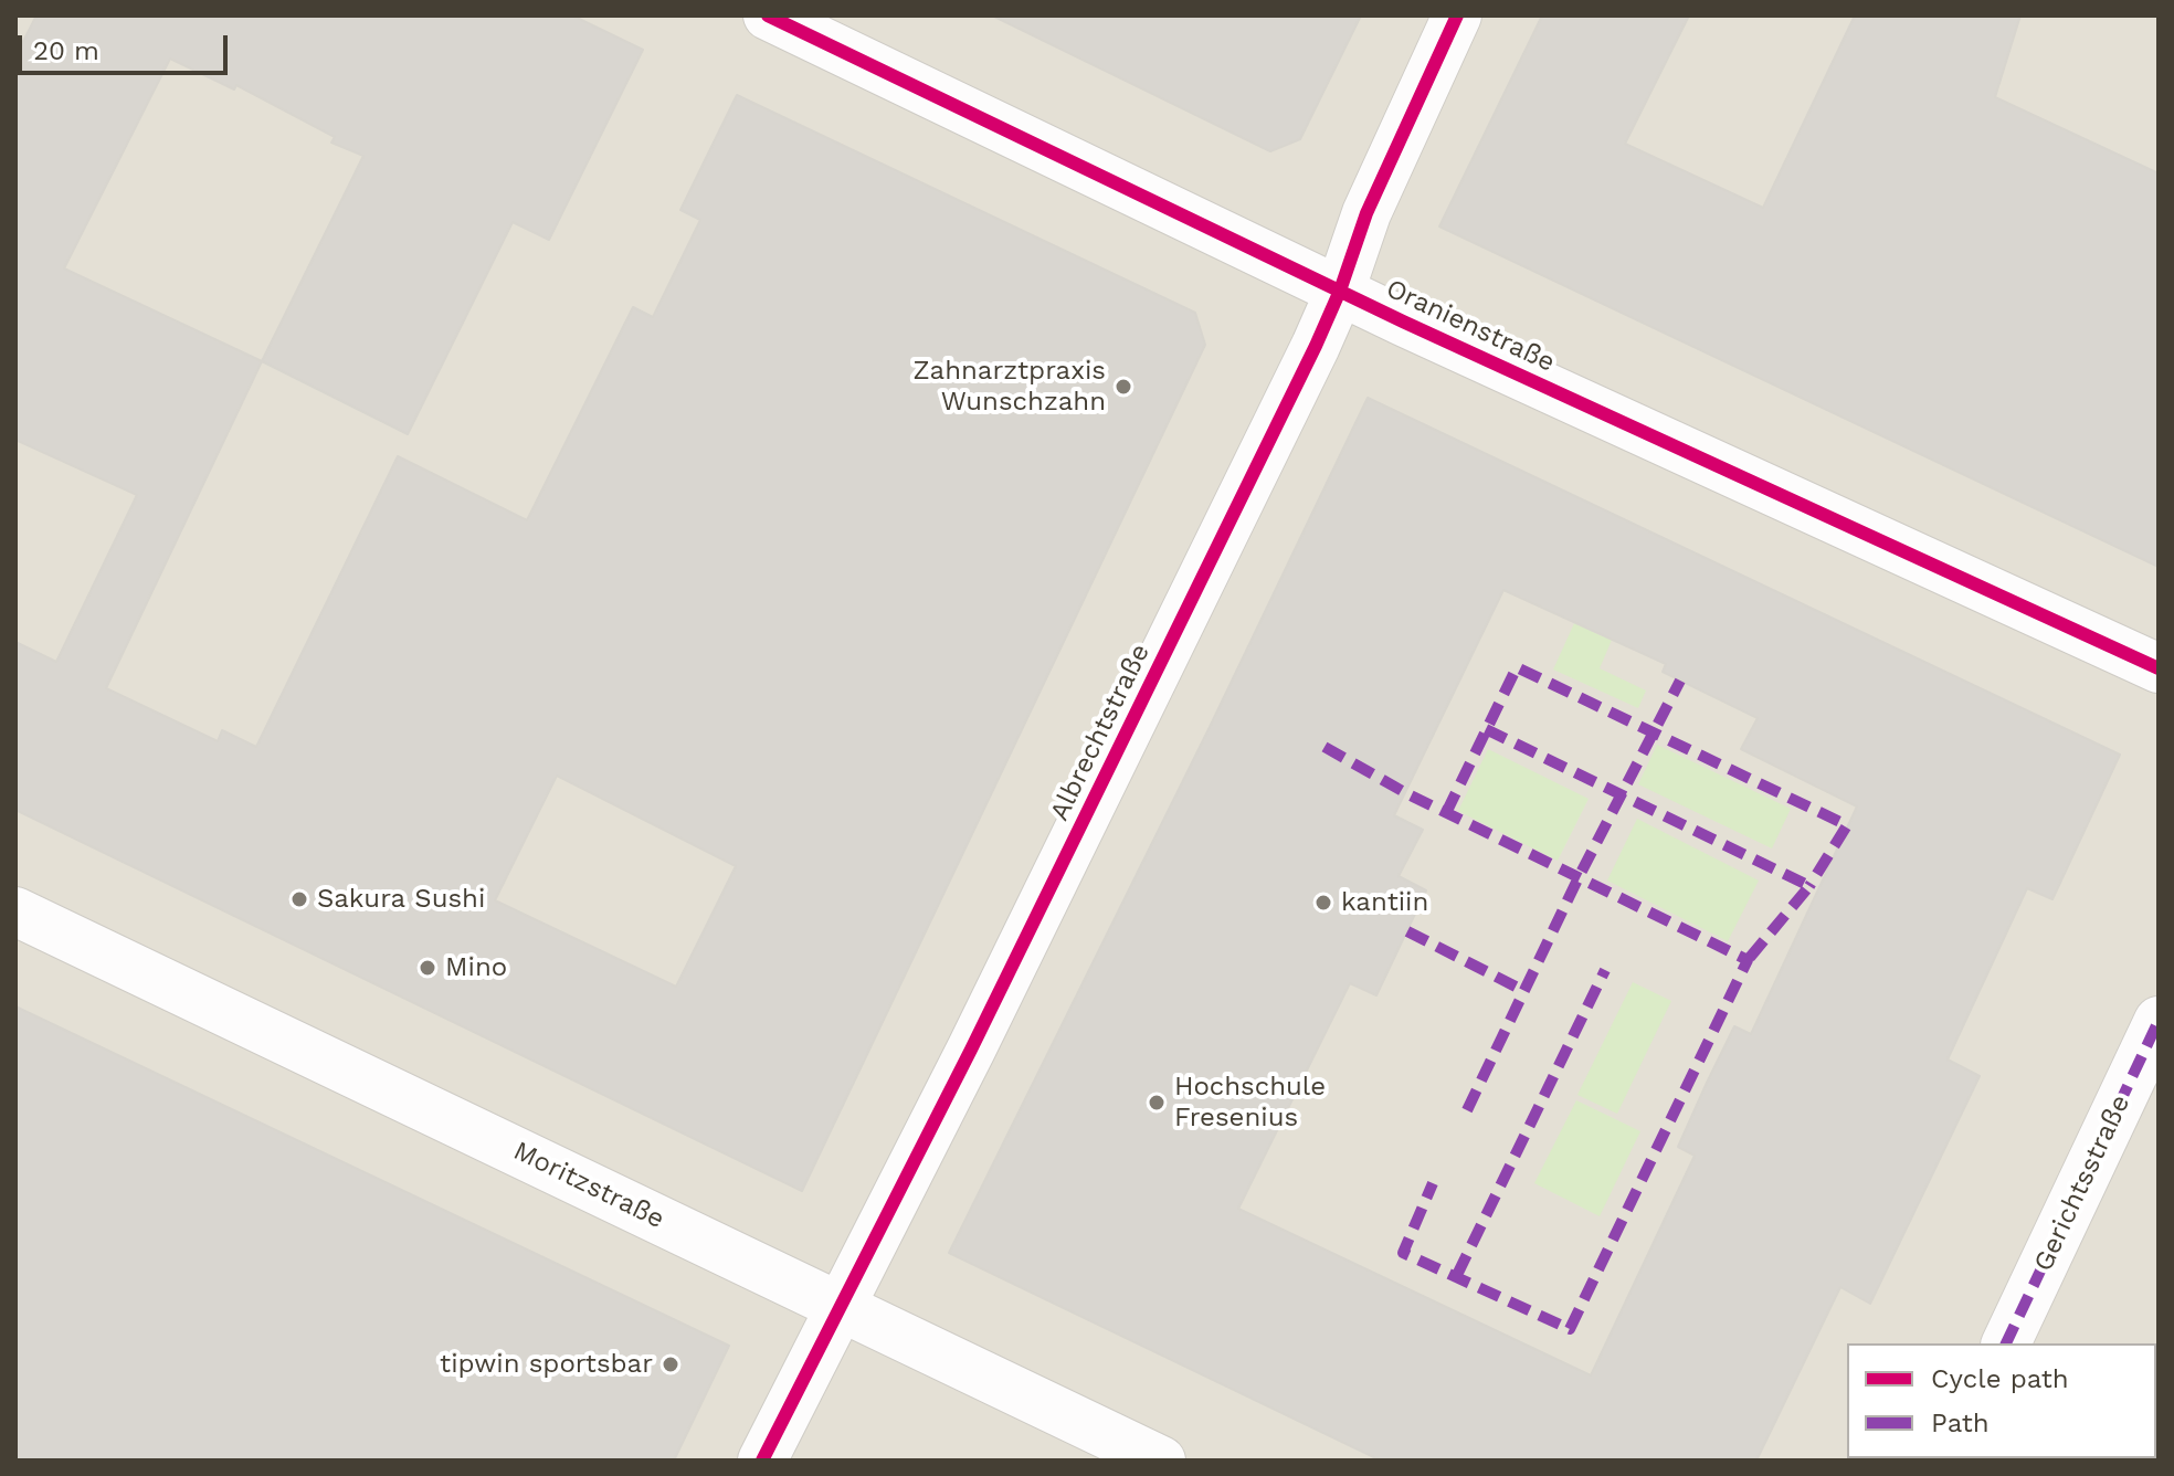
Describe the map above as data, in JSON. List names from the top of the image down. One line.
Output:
{"streets":{"street":["Oranienstraße","Albrechtstraße","Gerichtsstraße","Moritzstraße"]},"crossings":[["Oranienstraße","Albrechtstraße"],["Albrechtstraße","Moritzstraße"]],"places":["Zahnarztpraxis Wunschzahn","Sakura Sushi","kantiin","Mino","Hochschule Fresenius","tipwin sportsbar"],"legend":["Cycle path","Path"],"scale_bar":"20 m"}
